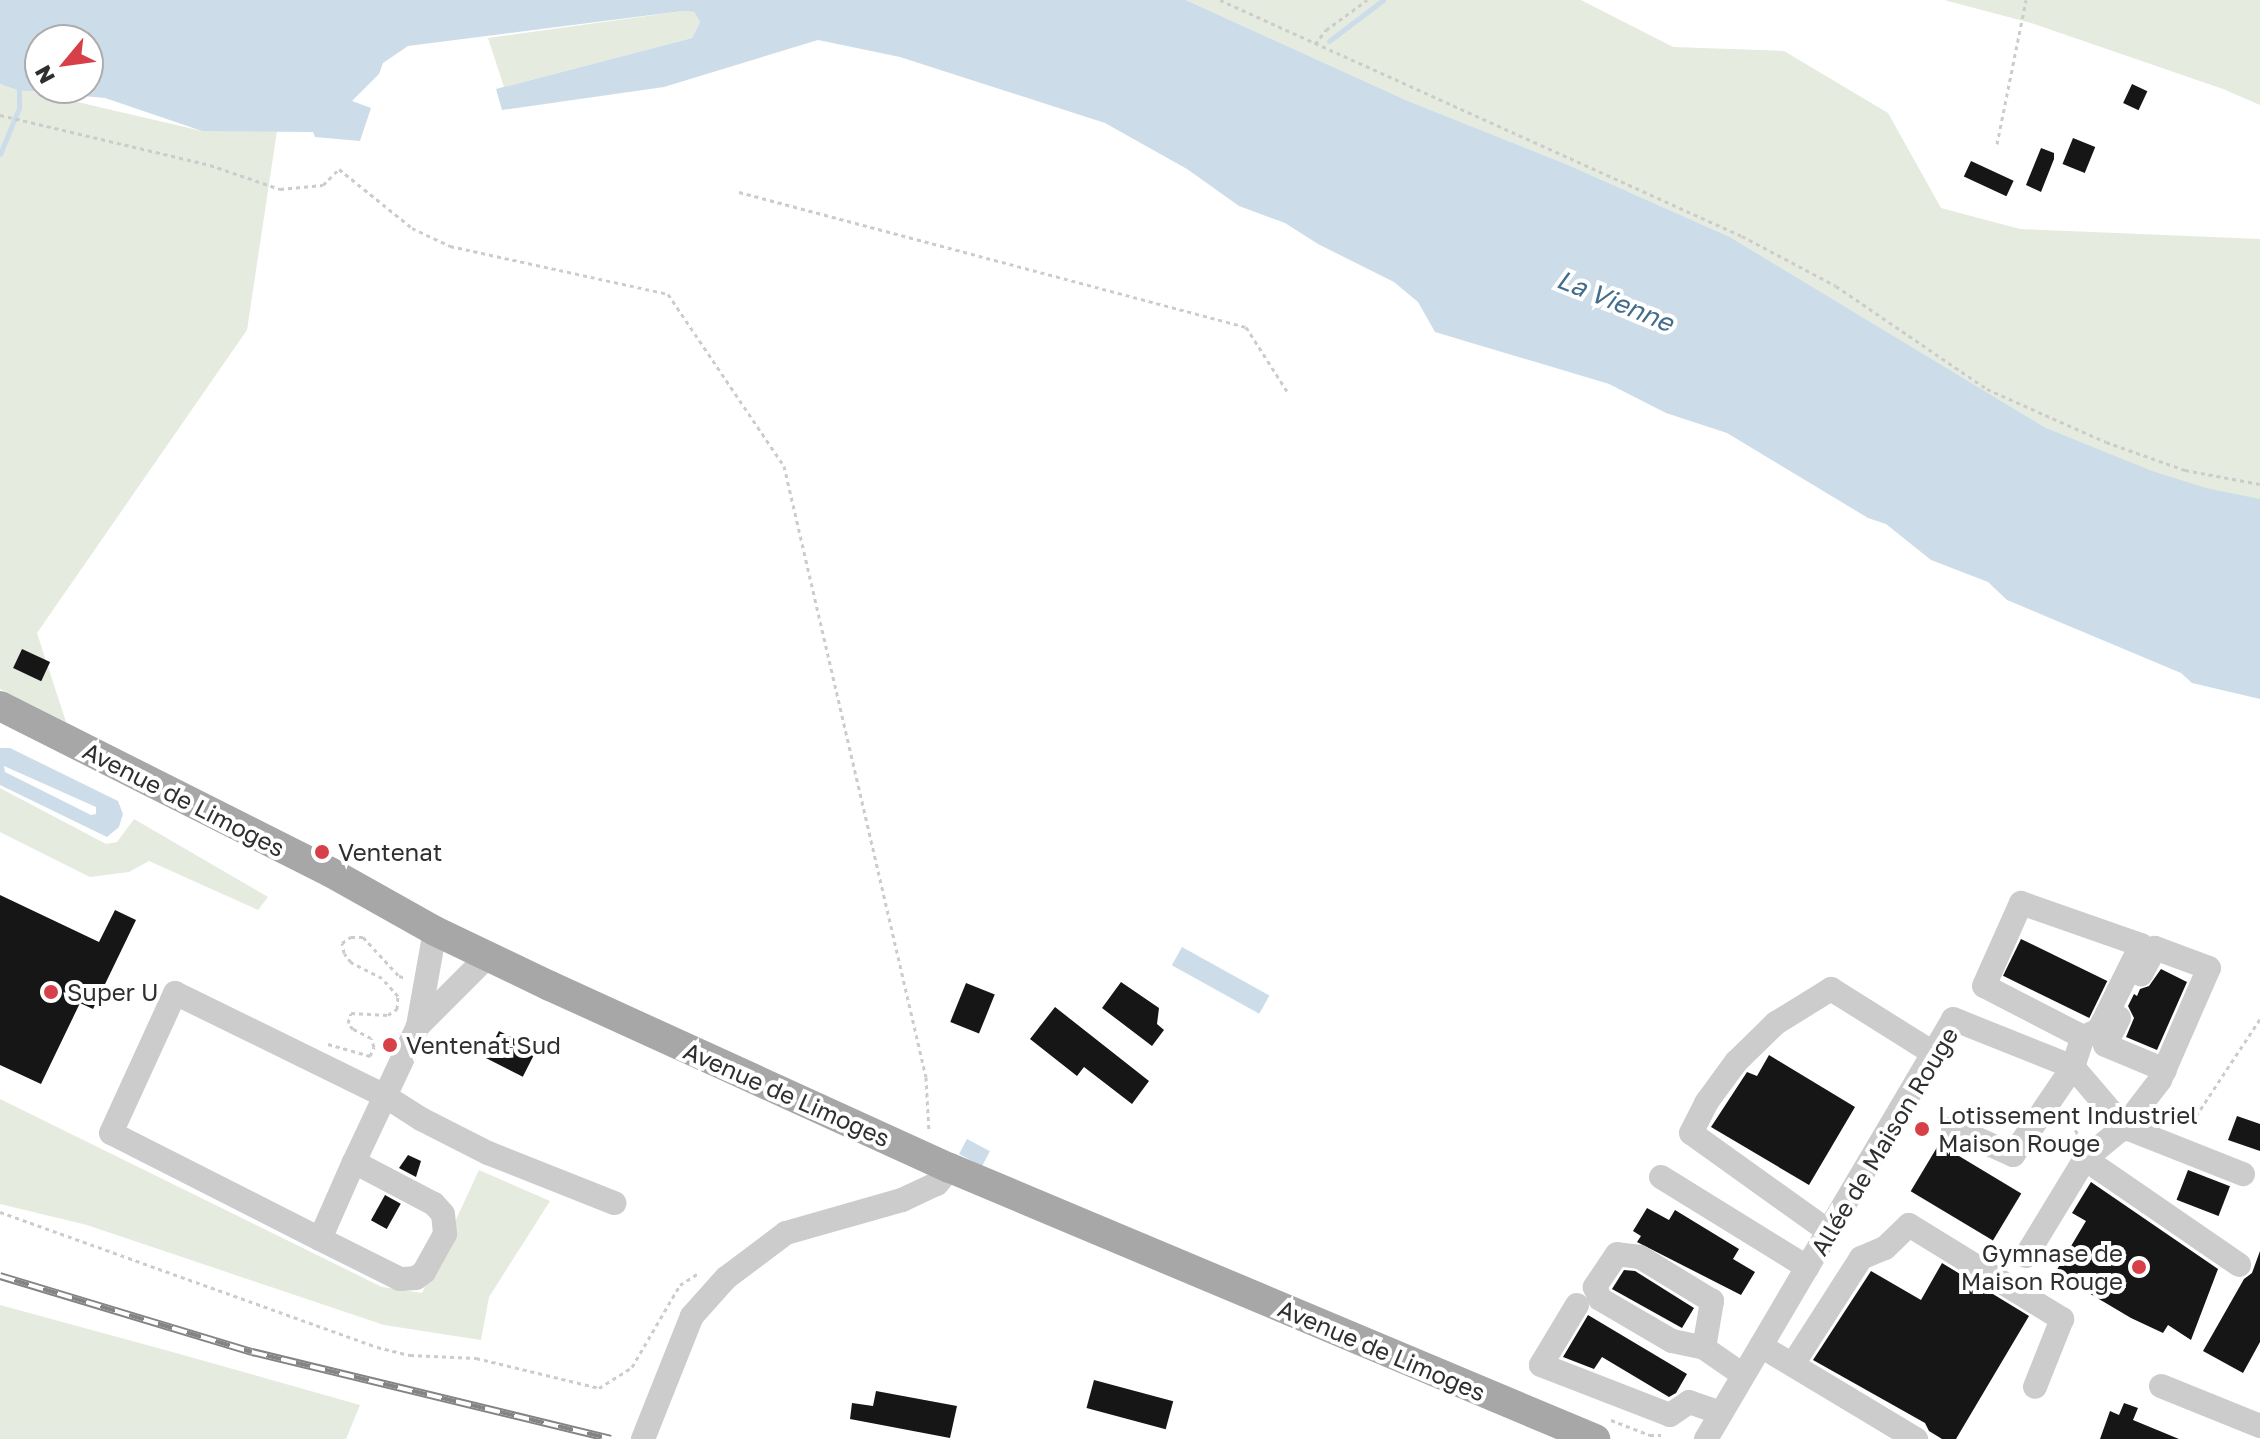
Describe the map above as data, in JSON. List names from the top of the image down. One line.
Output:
{"streets":{"main road":["Avenue de Limoges"],"street":["Allée de Maison Rouge"]},"water":["La Vienne"],"places":["Ventenat","Super U","Ventenat Sud","Lotissement Industriel Maison Rouge","Gymnase de Maison Rouge"],"north":"bottom left"}
